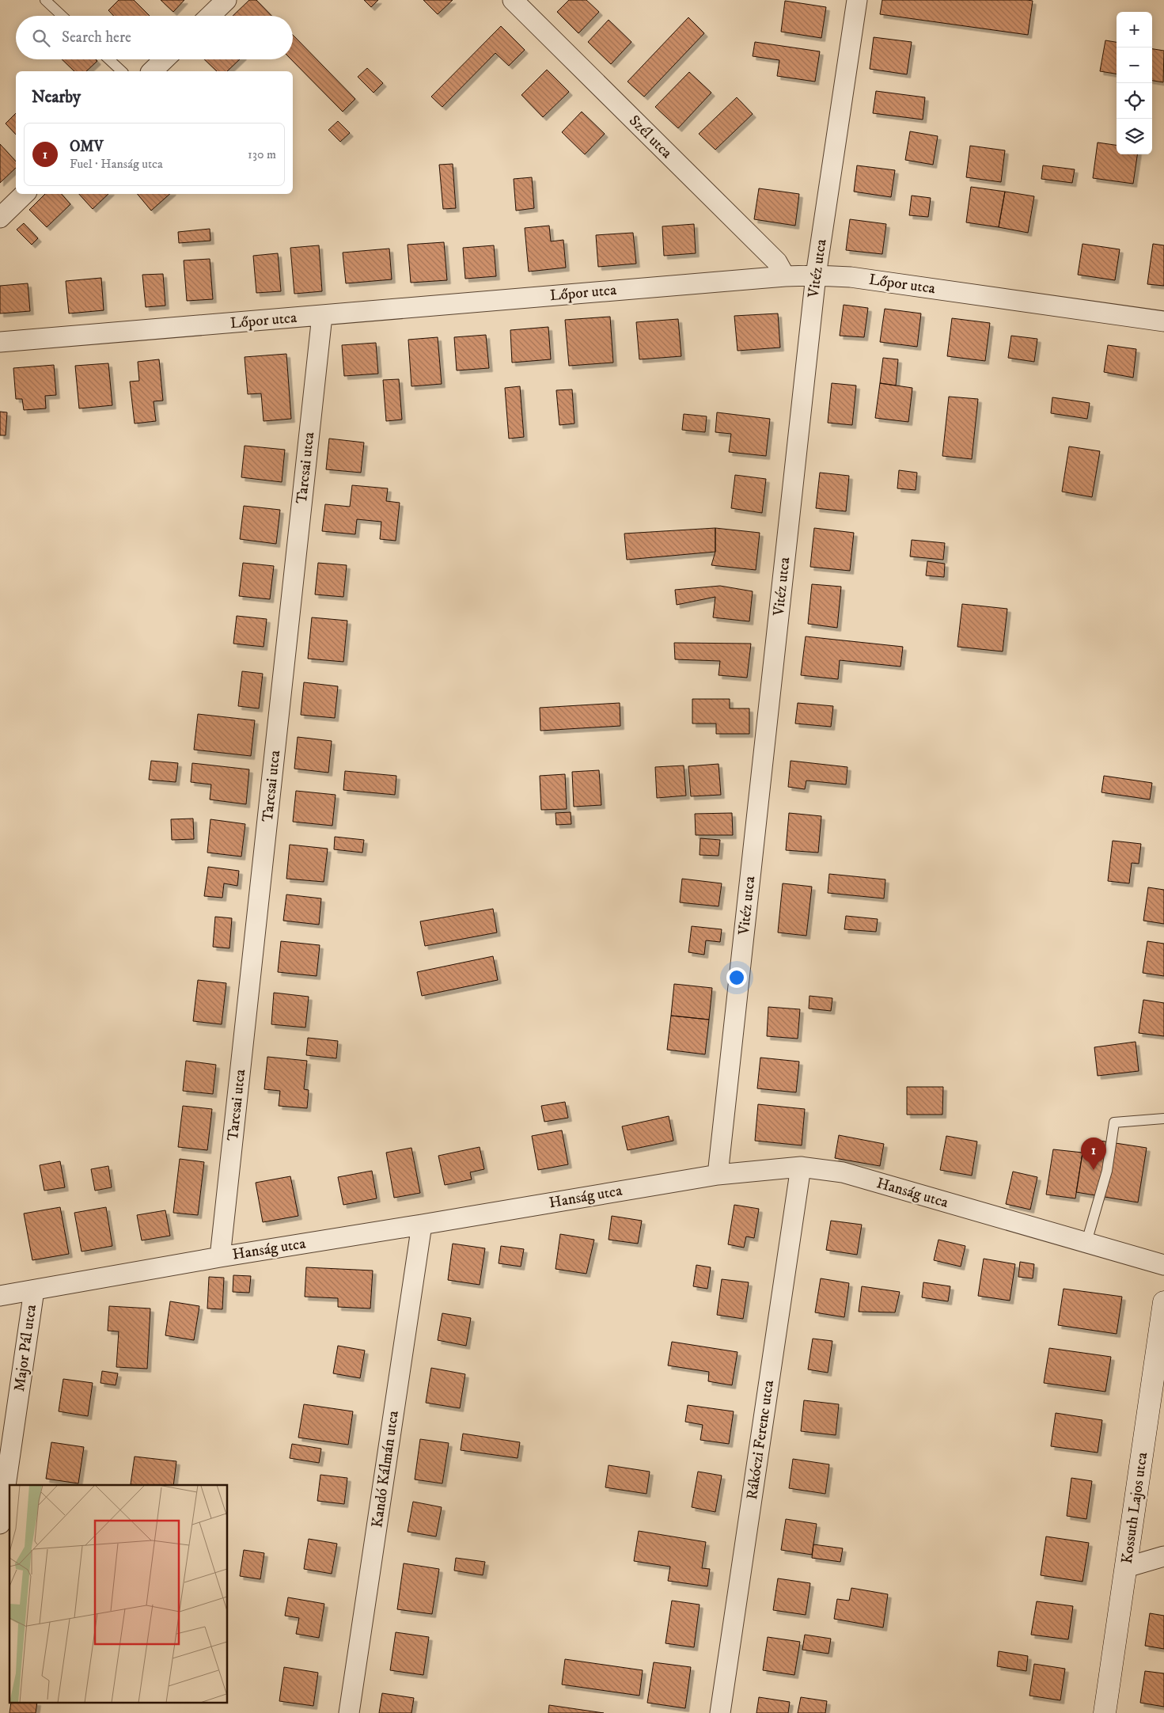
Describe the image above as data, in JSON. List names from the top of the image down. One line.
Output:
{"streets":{"main road":["Kossuth Lajos utca"],"street":["Szél utca","Vitéz utca","Lőpor utca","Tarcsai utca","Hanság utca","Major Pál utca","Rákóczi Ferenc utca","Kandó Kálmán utca"]},"crossings":[["Szél utca","Lőpor utca"],["Vitéz utca","Lőpor utca"],["Vitéz utca","Hanság utca"],["Lőpor utca","Tarcsai utca"],["Tarcsai utca","Hanság utca"],["Hanság utca","Major Pál utca"],["Hanság utca","Rákóczi Ferenc utca"],["Hanság utca","Kandó Kálmán utca"]],"page":{"map_buttons":["+","−"],"search":"Search here","heading":"Nearby","list":[{"mark":"1","name":"OMV","note":"Fuel · Hanság utca","value":"130 m"}],"pins":"1"}}
